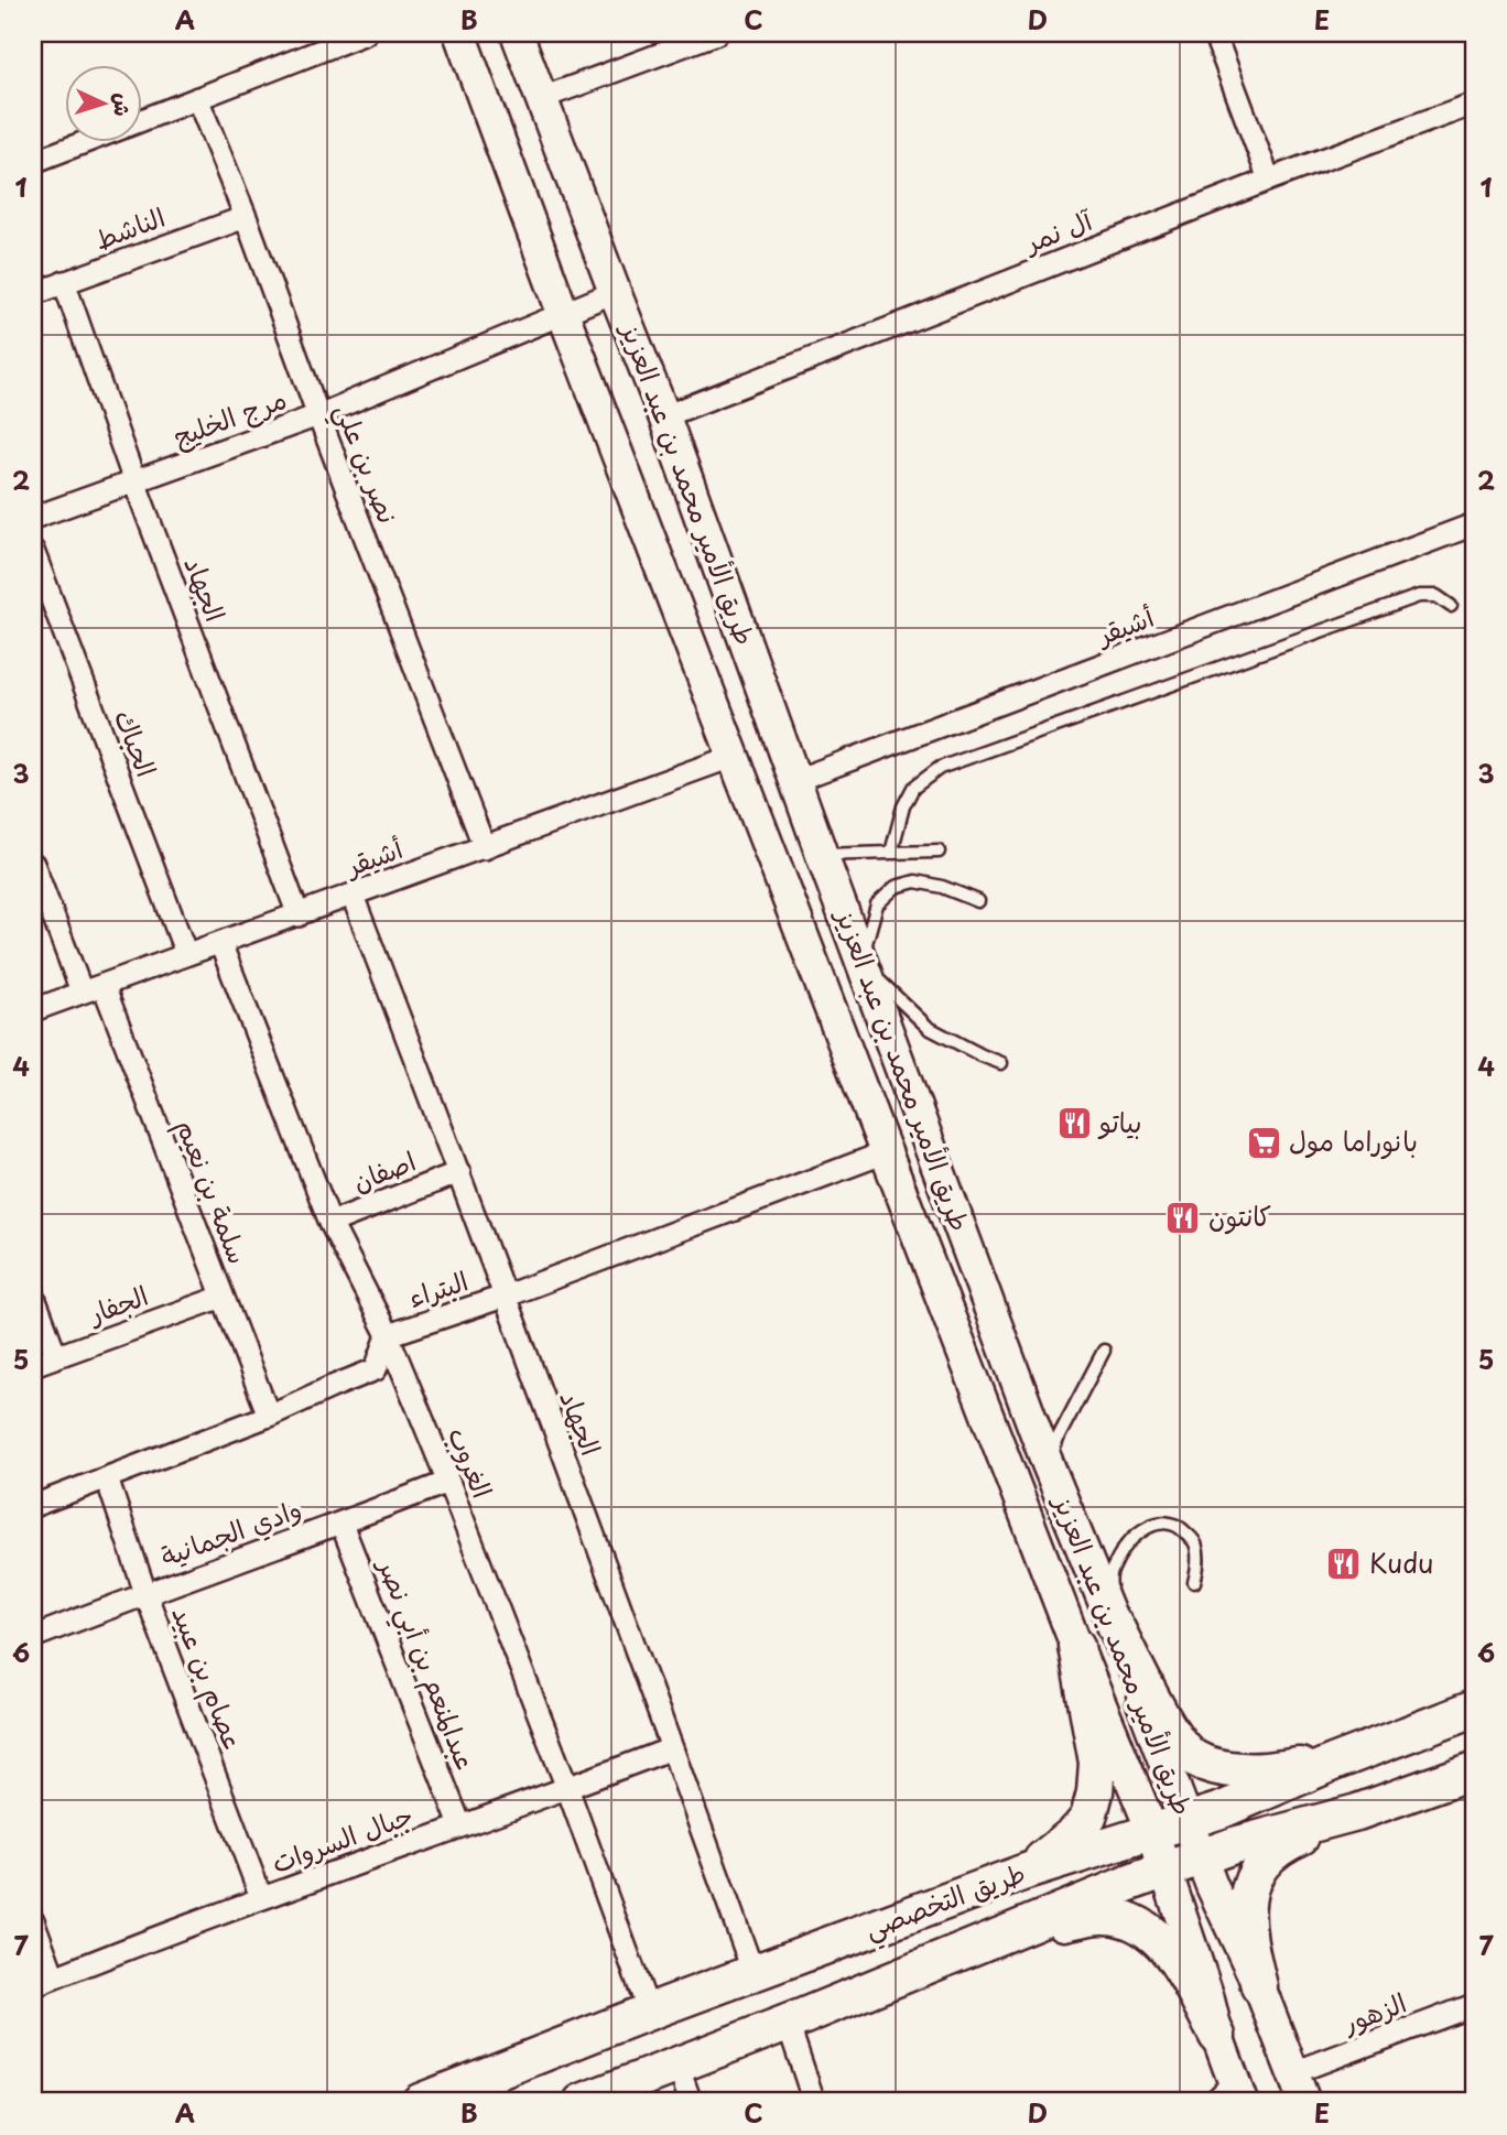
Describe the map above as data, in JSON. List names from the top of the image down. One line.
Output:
{"streets":{"main road":["طريق الأمير محمد بن عبد العزيز","طريق التخصصي"],"street":["الناشط","آل نمر","مرج الخليج","نصر بن علي","الجهاد","أشيقر","الحباك","اصفان","سلمة بن نعيم","البتراء","الجفار","الغروب","وادي الجمانية","عبدالمنعم بن أبي نصر","عصام بن عبيد","جبال السروات","الزهور"]},"crossings":[["الناشط","نصر بن علي"],["الناشط","الجهاد"],["آل نمر","طريق الأمير محمد بن عبد العزيز"],["مرج الخليج","نصر بن علي"],["مرج الخليج","طريق الأمير محمد بن عبد العزيز"],["مرج الخليج","الجهاد"],["نصر بن علي","أشيقر"],["طريق الأمير محمد بن عبد العزيز","أشيقر"],["طريق الأمير محمد بن عبد العزيز","البتراء"],["طريق الأمير محمد بن عبد العزيز","طريق التخصصي"],["طريق الأمير محمد بن عبد العزيز","الزهور"],["الجهاد","أشيقر"],["الجهاد","اصفان"],["الجهاد","البتراء"],["الجهاد","جبال السروات"],["الجهاد","طريق التخصصي"],["أشيقر","الحباك"],["أشيقر","سلمة بن نعيم"],["أشيقر","الغروب"],["اصفان","الغروب"],["سلمة بن نعيم","البتراء"],["سلمة بن نعيم","الجفار"],["البتراء","الغروب"],["البتراء","عصام بن عبيد"],["الغروب","وادي الجمانية"],["الغروب","جبال السروات"],["الغروب","طريق التخصصي"],["وادي الجمانية","عبدالمنعم بن أبي نصر"],["وادي الجمانية","عصام بن عبيد"],["عبدالمنعم بن أبي نصر","جبال السروات"],["عصام بن عبيد","جبال السروات"]],"places":{"restaurant":["بياتو","كانتون","Kudu"],"supermarket":["بانوراما مول"]},"north":"right","grid":{"columns":["A","B","C","D","E"],"rows":["1","2","3","4","5","6","7"]}}
